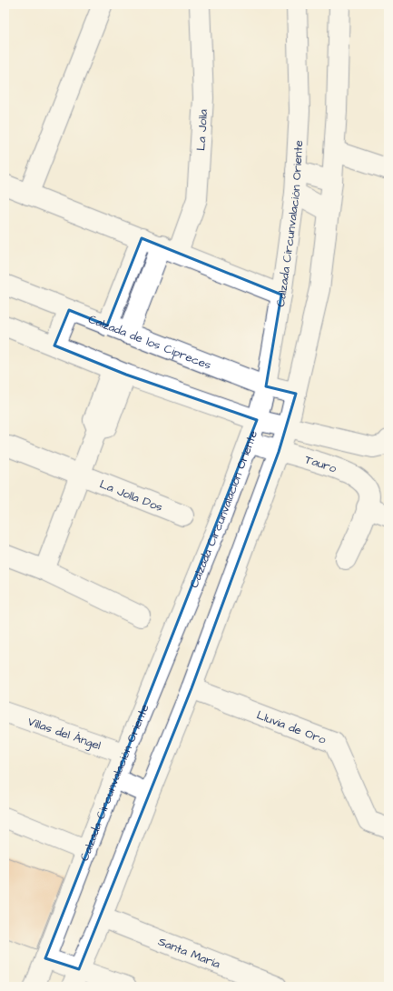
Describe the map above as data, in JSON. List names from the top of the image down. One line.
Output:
{"streets":{"street":["La Jolla","Calzada Circunvalación Oriente","Calzada de los Cipreces","Tauro","La Jolla Dos","Lluvia de Oro","Villas del Ángel","Santa María"]},"crossings":[["La Jolla","Calzada de los Cipreces"],["Calzada Circunvalación Oriente","Calzada de los Cipreces"],["Calzada Circunvalación Oriente","Tauro"],["Calzada Circunvalación Oriente","Villas del Ángel"]]}
